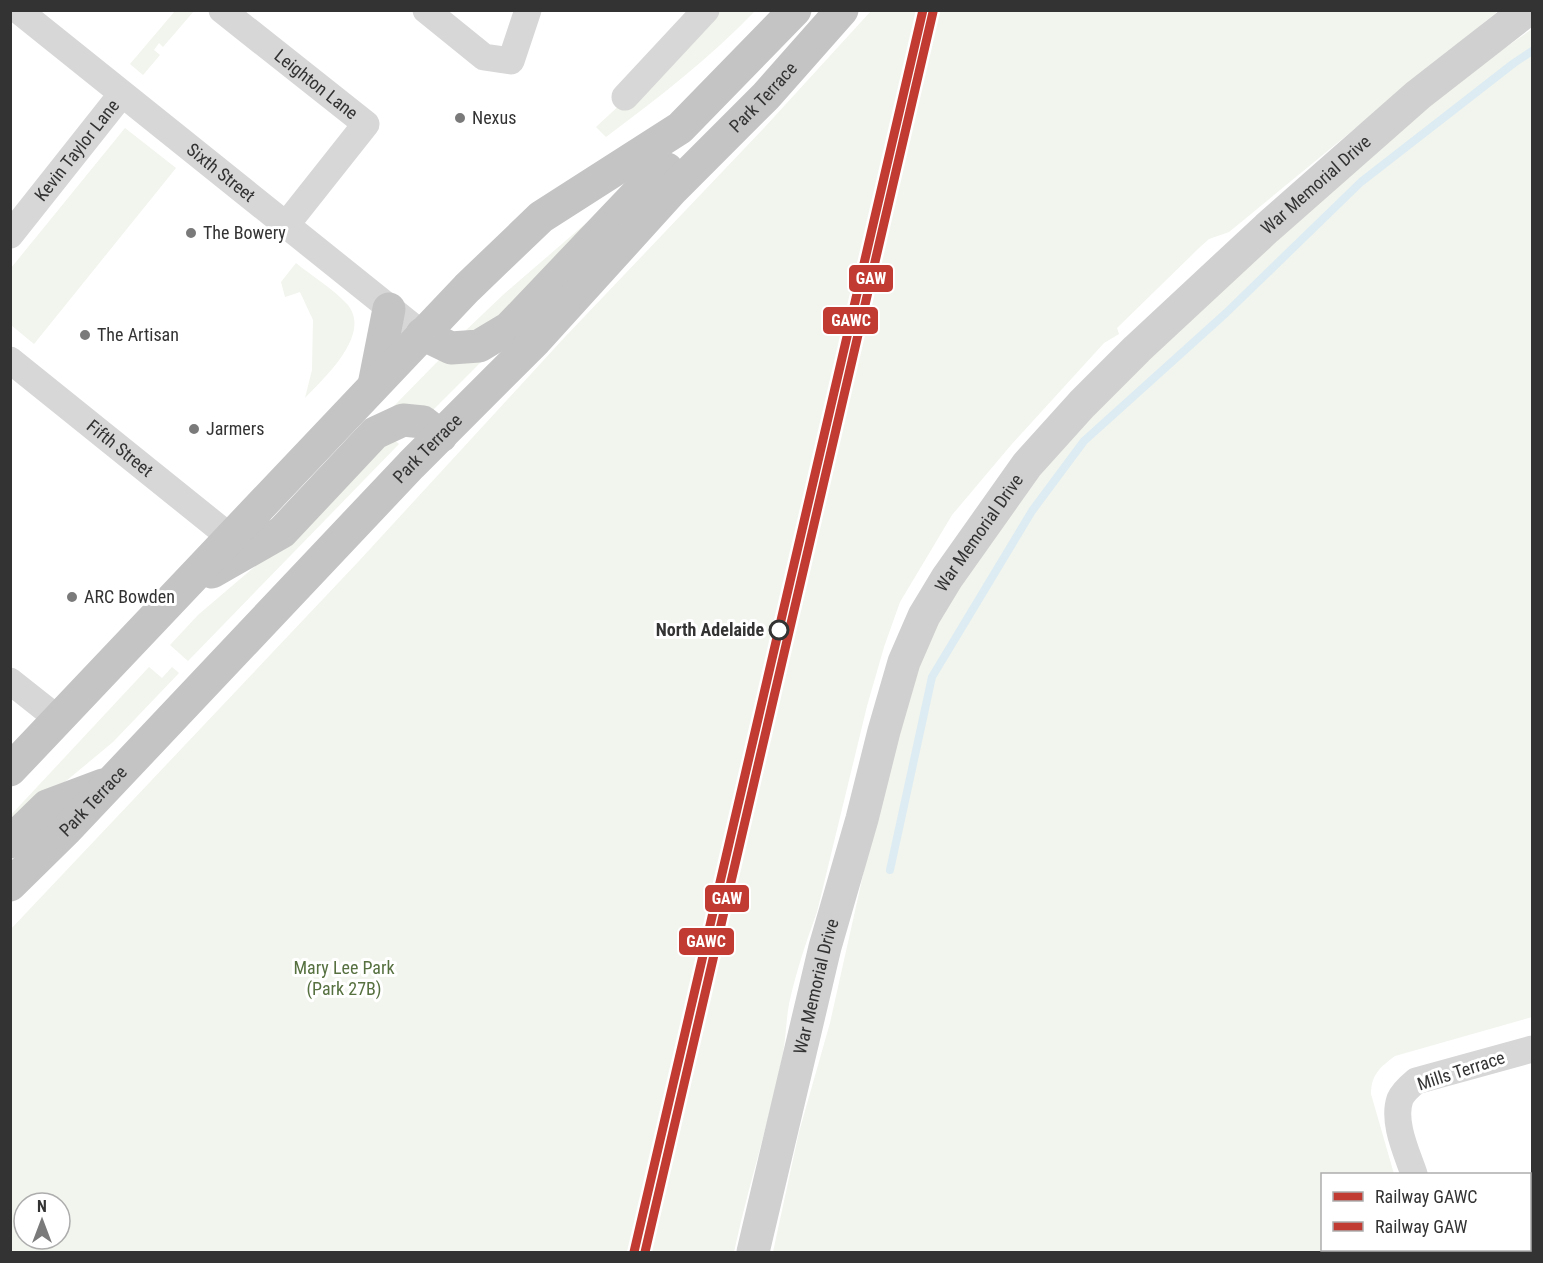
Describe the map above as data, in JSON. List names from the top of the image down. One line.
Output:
{"streets":{"highway":["Park Terrace"],"street":["Leighton Lane","Kevin Taylor Lane","Sixth Street","War Memorial Drive","Fifth Street","Mills Terrace"]},"crossings":[["Leighton Lane","Sixth Street"],["Park Terrace","Sixth Street"],["Park Terrace","Fifth Street"],["Kevin Taylor Lane","Sixth Street"]],"parks":["Mary Lee Park (Park 27B)"],"places":["Nexus","The Bowery","The Artisan","Jarmers","ARC Bowden","North Adelaide"],"lines":["rail line GAWC","rail line GAW"],"legend":["Railway GAWC","Railway GAW"],"north":"top"}
